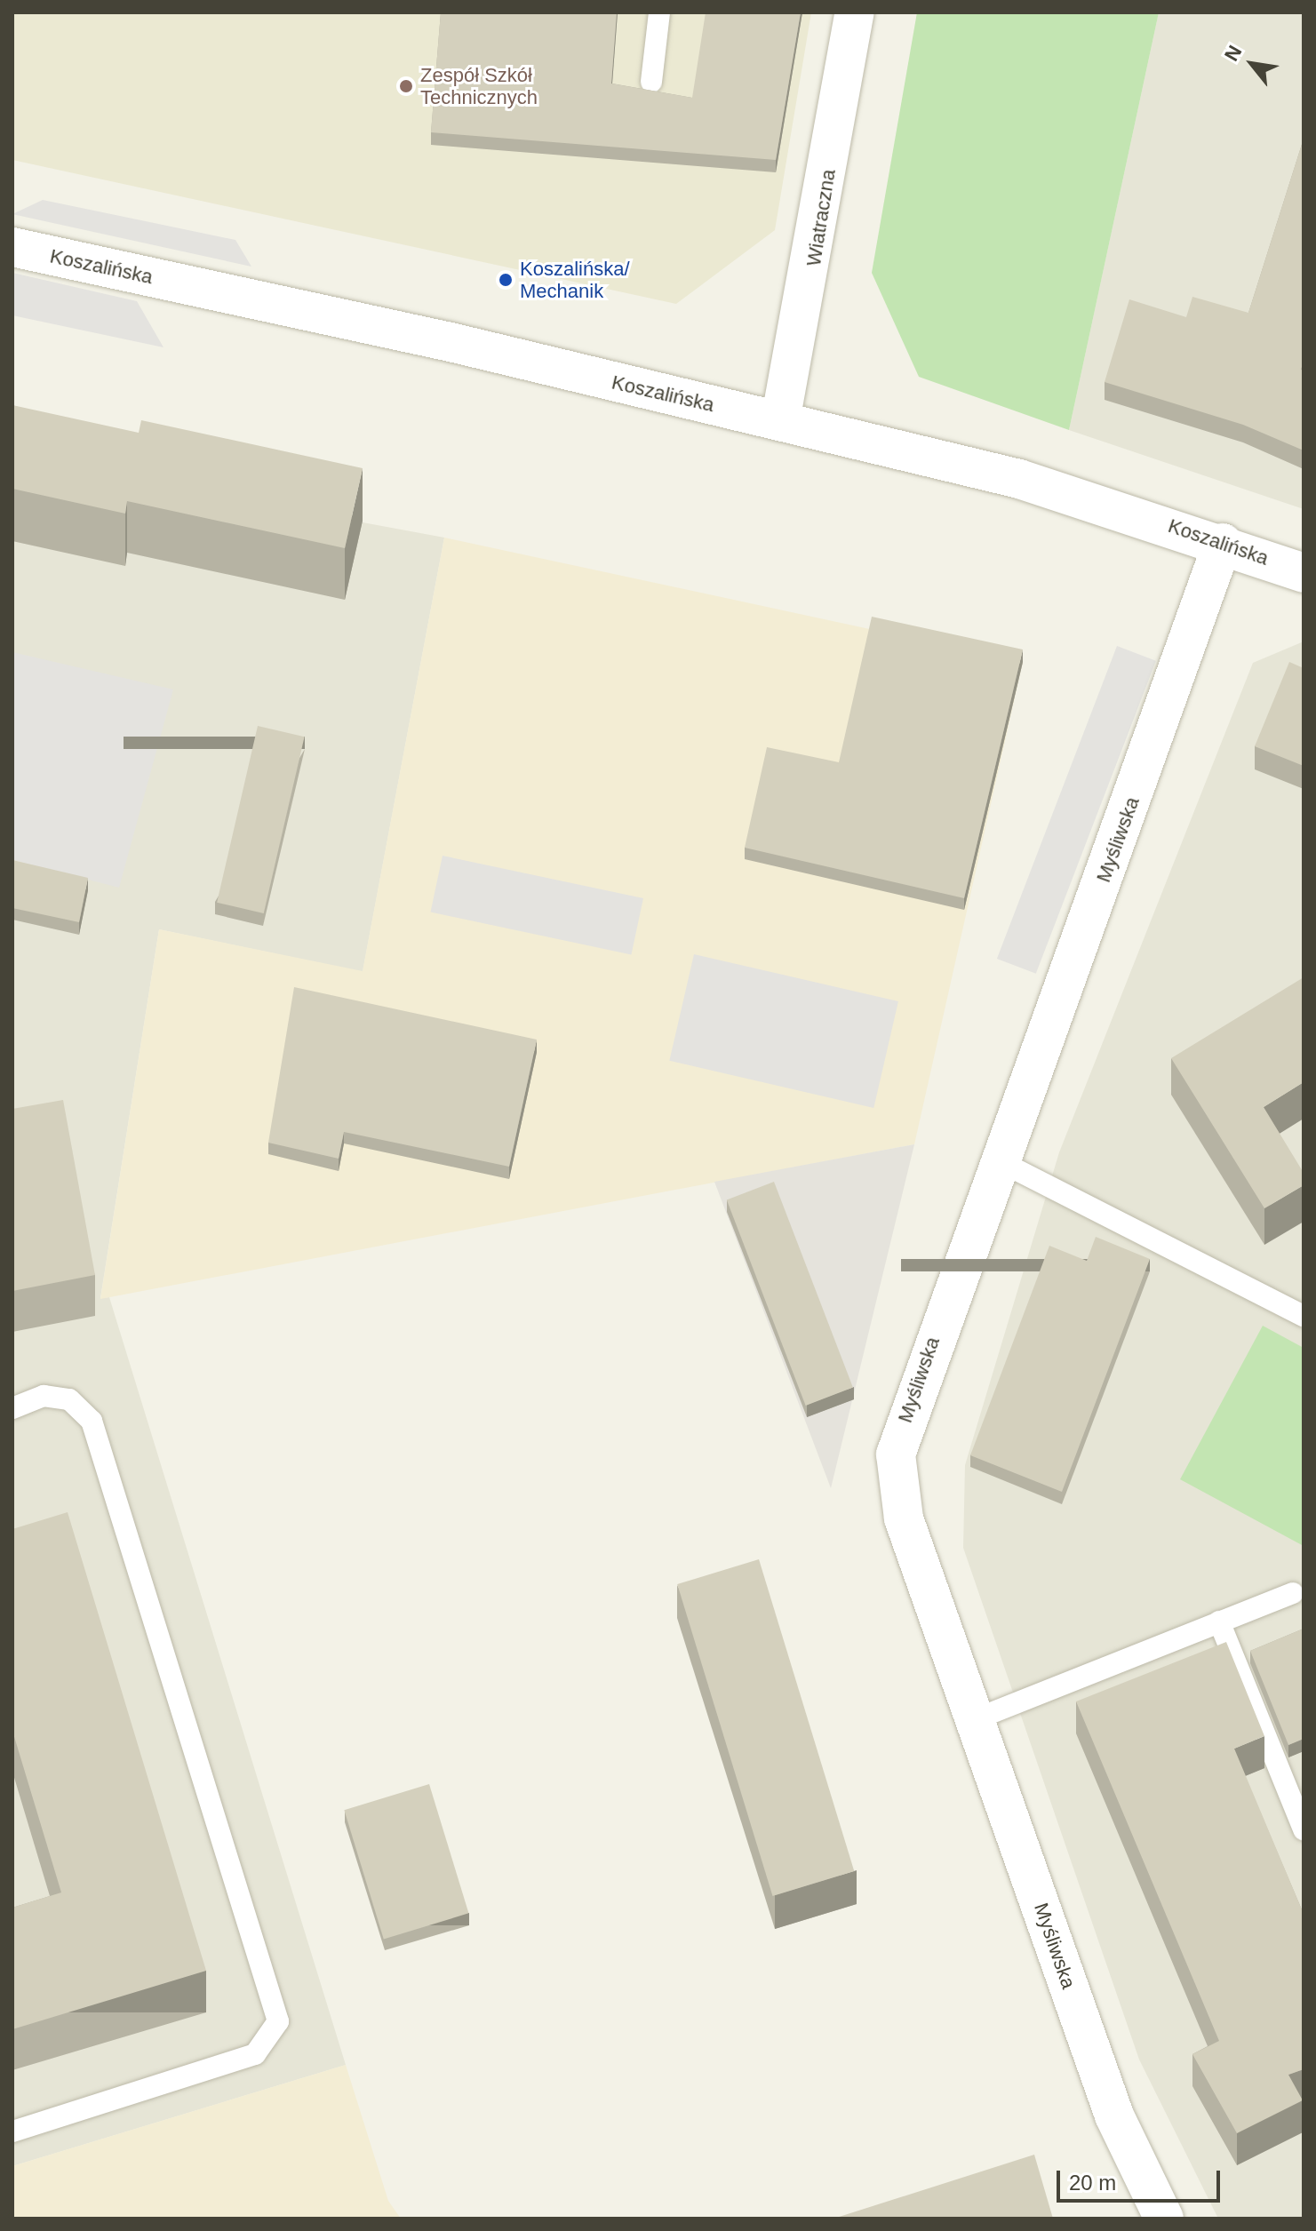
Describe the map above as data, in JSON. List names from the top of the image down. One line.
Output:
{"streets":{"street":["Wiatraczna","Koszalińska","Myśliwska"]},"crossings":[["Wiatraczna","Koszalińska"],["Koszalińska","Myśliwska"]],"places":["Zespół Szkół Technicznych","Koszalińska/ Mechanik"],"scale_bar":"20 m","north":"top left"}
